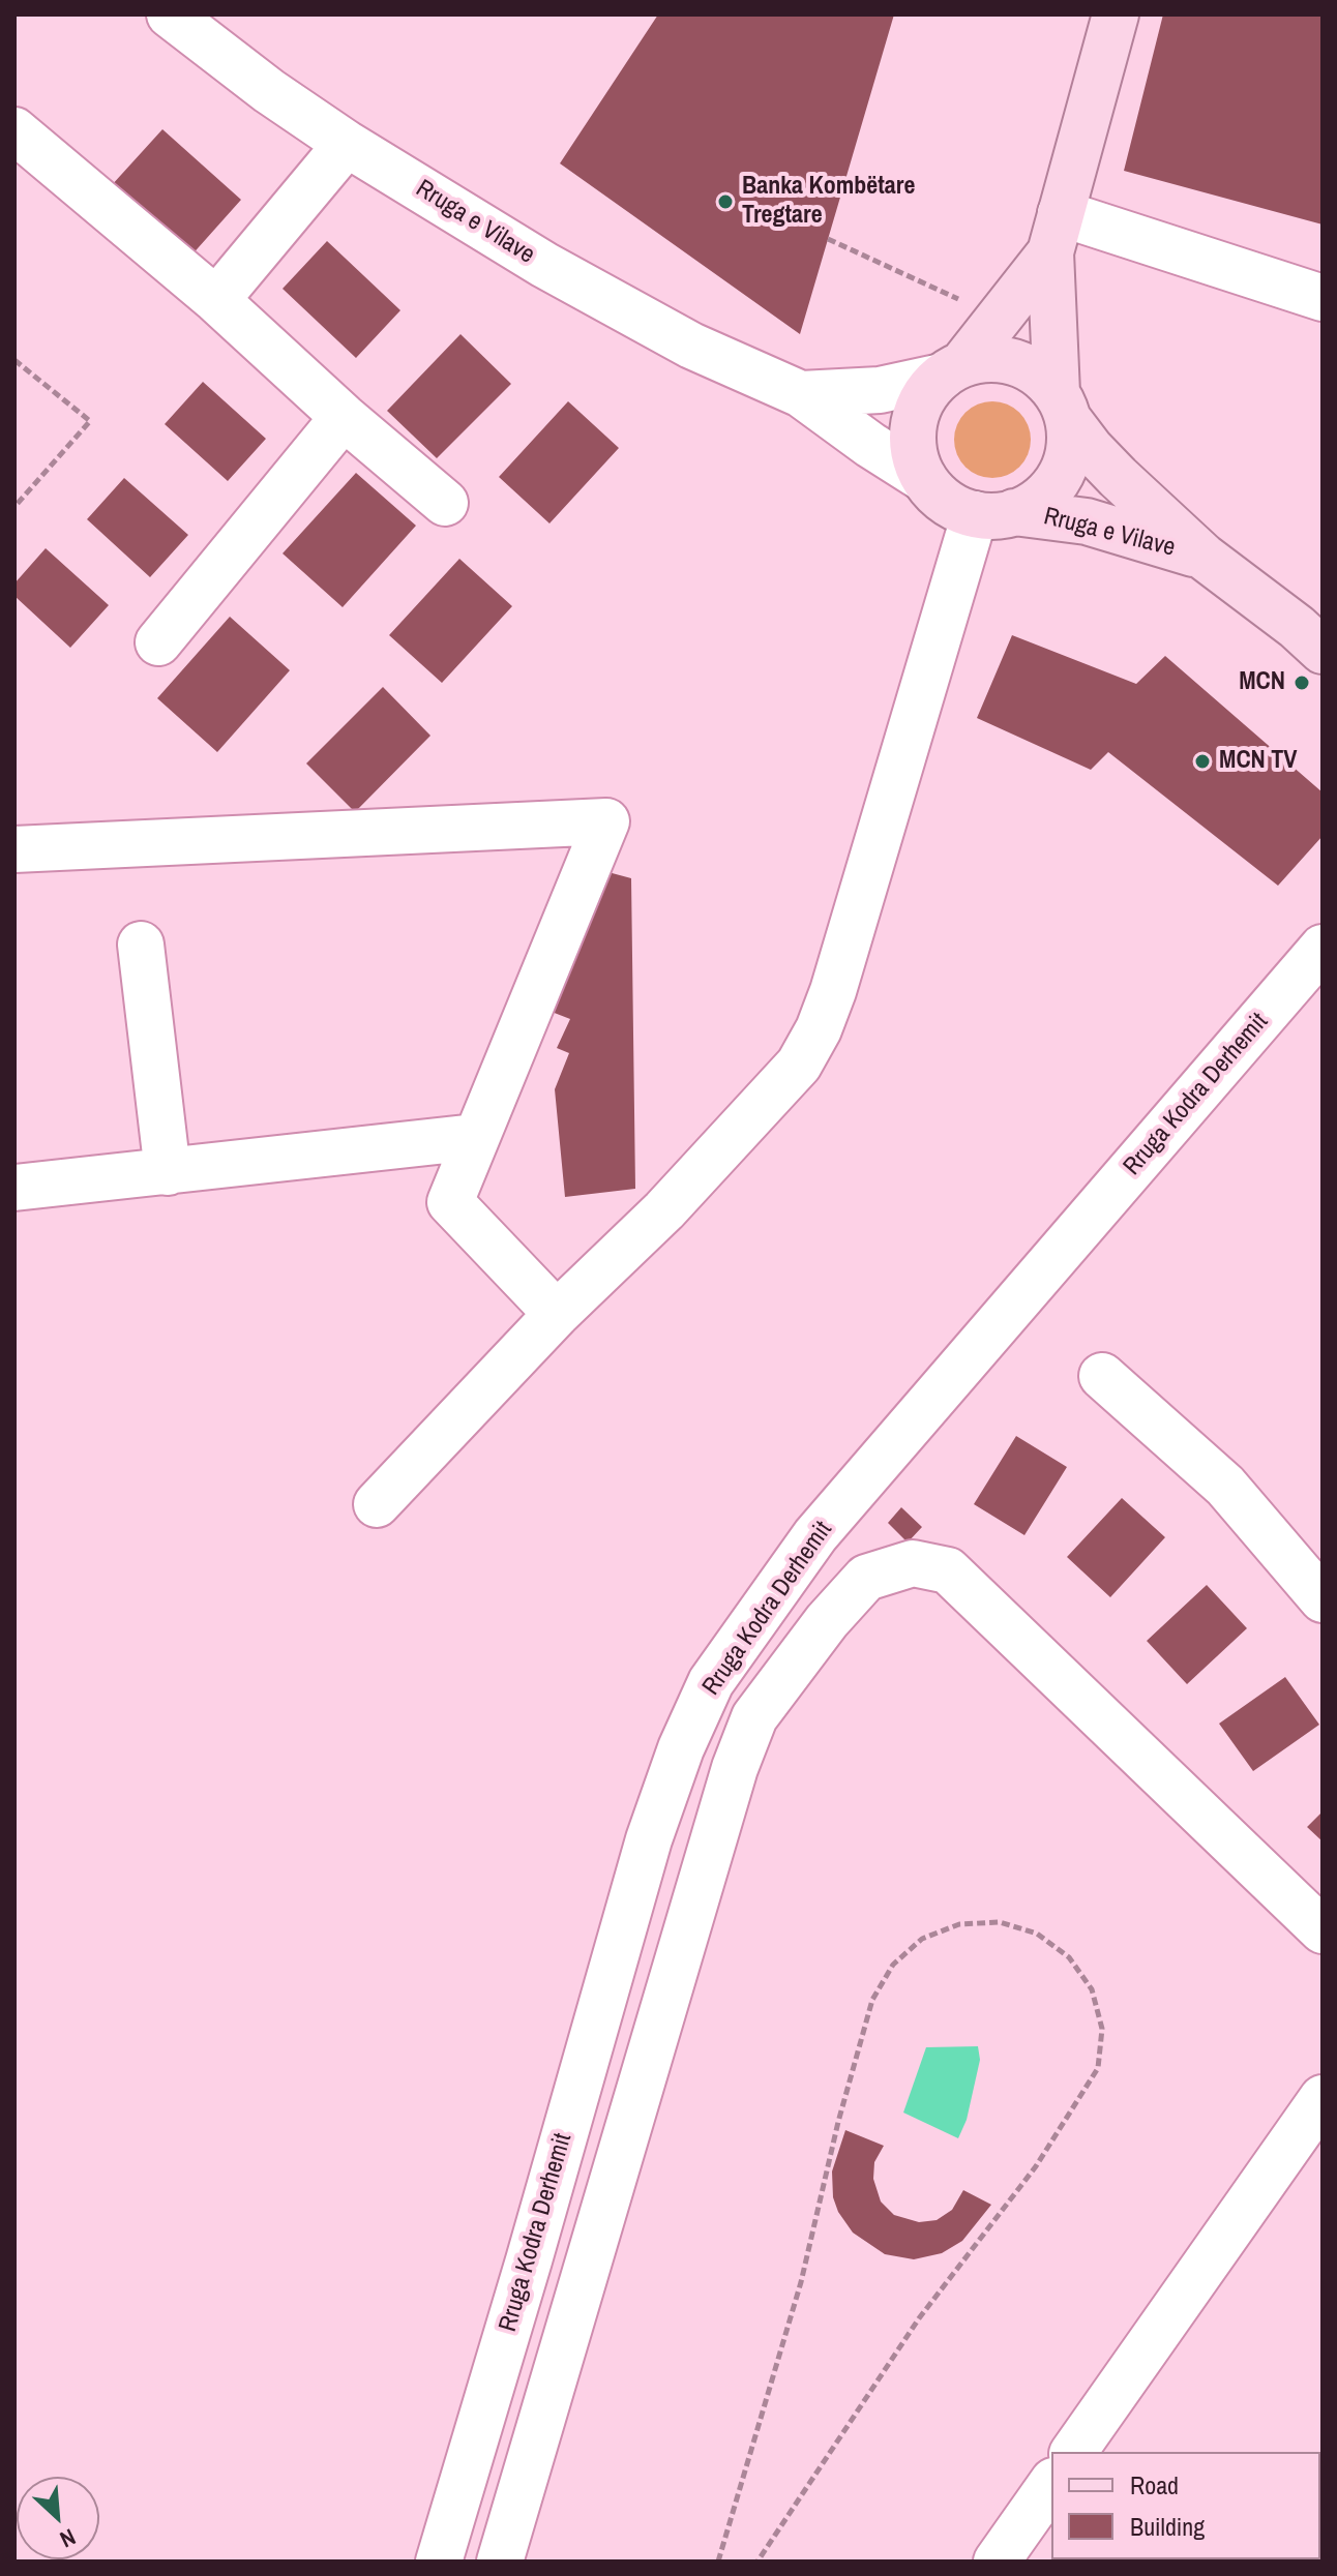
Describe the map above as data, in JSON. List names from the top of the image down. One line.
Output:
{"streets":{"main road":["Rruga e Vilave"],"street":["Rruga Kodra Derhemit"]},"places":["Banka Kombëtare Tregtare","MCN","MCN TV"],"legend":["Road","Building"],"north":"bottom right"}
